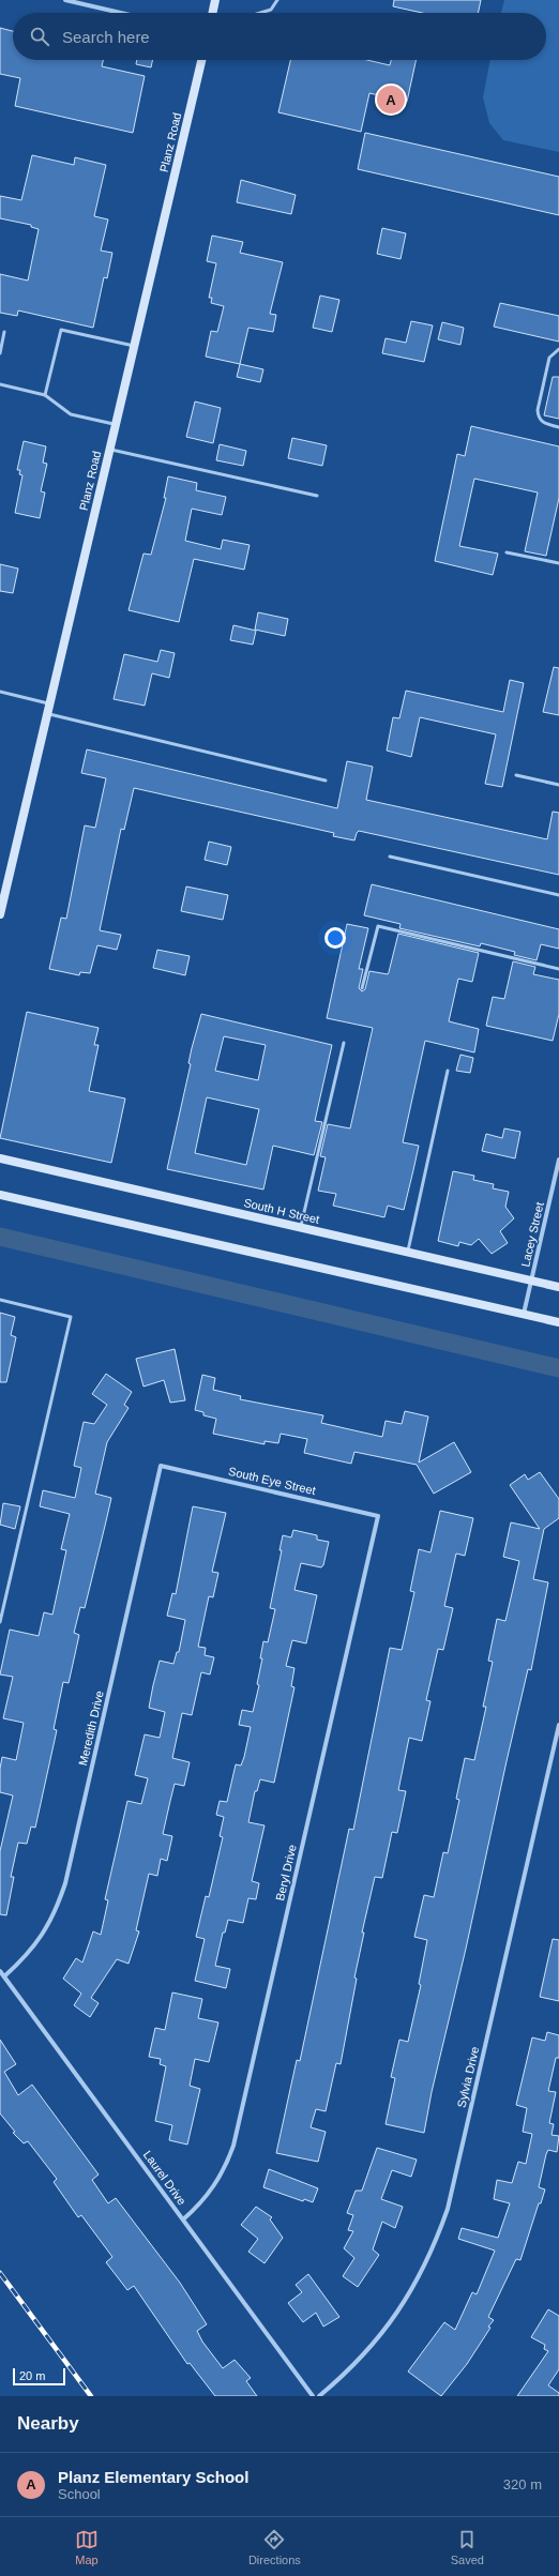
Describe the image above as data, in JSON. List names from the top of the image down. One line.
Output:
{"streets":{"street":["Planz Road","South H Street","Lacey Street","South Eye Street","Meredith Drive","Beryl Drive","Sylvia Drive","Laurel Drive"]},"crossings":[["South H Street","Lacey Street"],["South Eye Street","Meredith Drive"],["South Eye Street","Beryl Drive"],["Meredith Drive","Laurel Drive"],["Beryl Drive","Laurel Drive"]],"scale_bar":"20 m","page":{"search":"Search here","pins":"A","scale":"20 m","heading":"Nearby","list":[{"mark":"A","name":"Planz Elementary School","note":"School","value":"320 m"}],"nav":["Map","Directions","Saved"]}}
